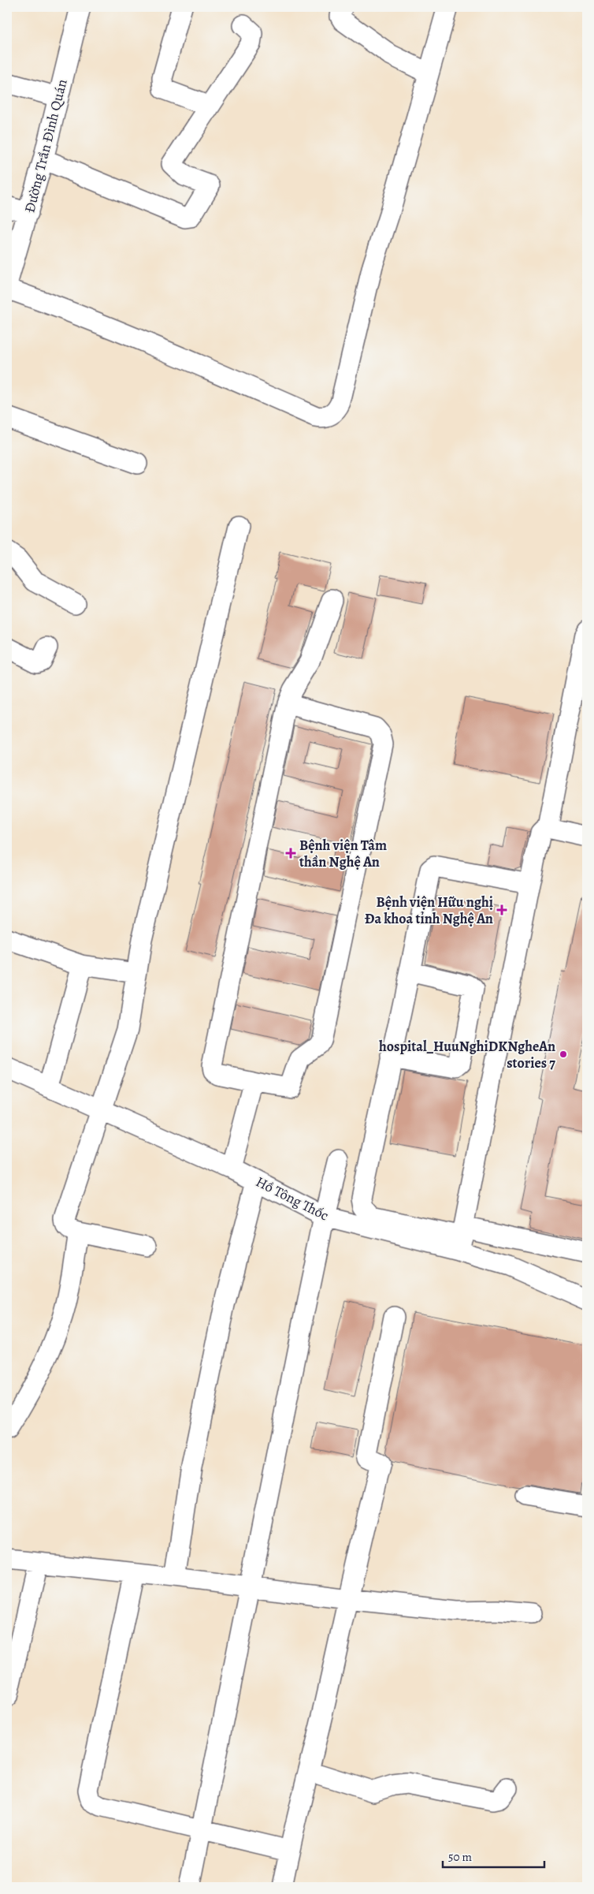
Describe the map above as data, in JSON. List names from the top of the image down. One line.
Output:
{"streets":{"street":["Đường Trần Đình Quán","Hồ Tông Thốc"]},"places":{"health":["Bệnh viện Tâm thần Nghệ An","Bệnh viện Hữu nghị Đa khoa tỉnh Nghệ An"],"other":["hospital_HuuNghiDKNgheAn stories 7"]},"scale_bar":"50 m"}
